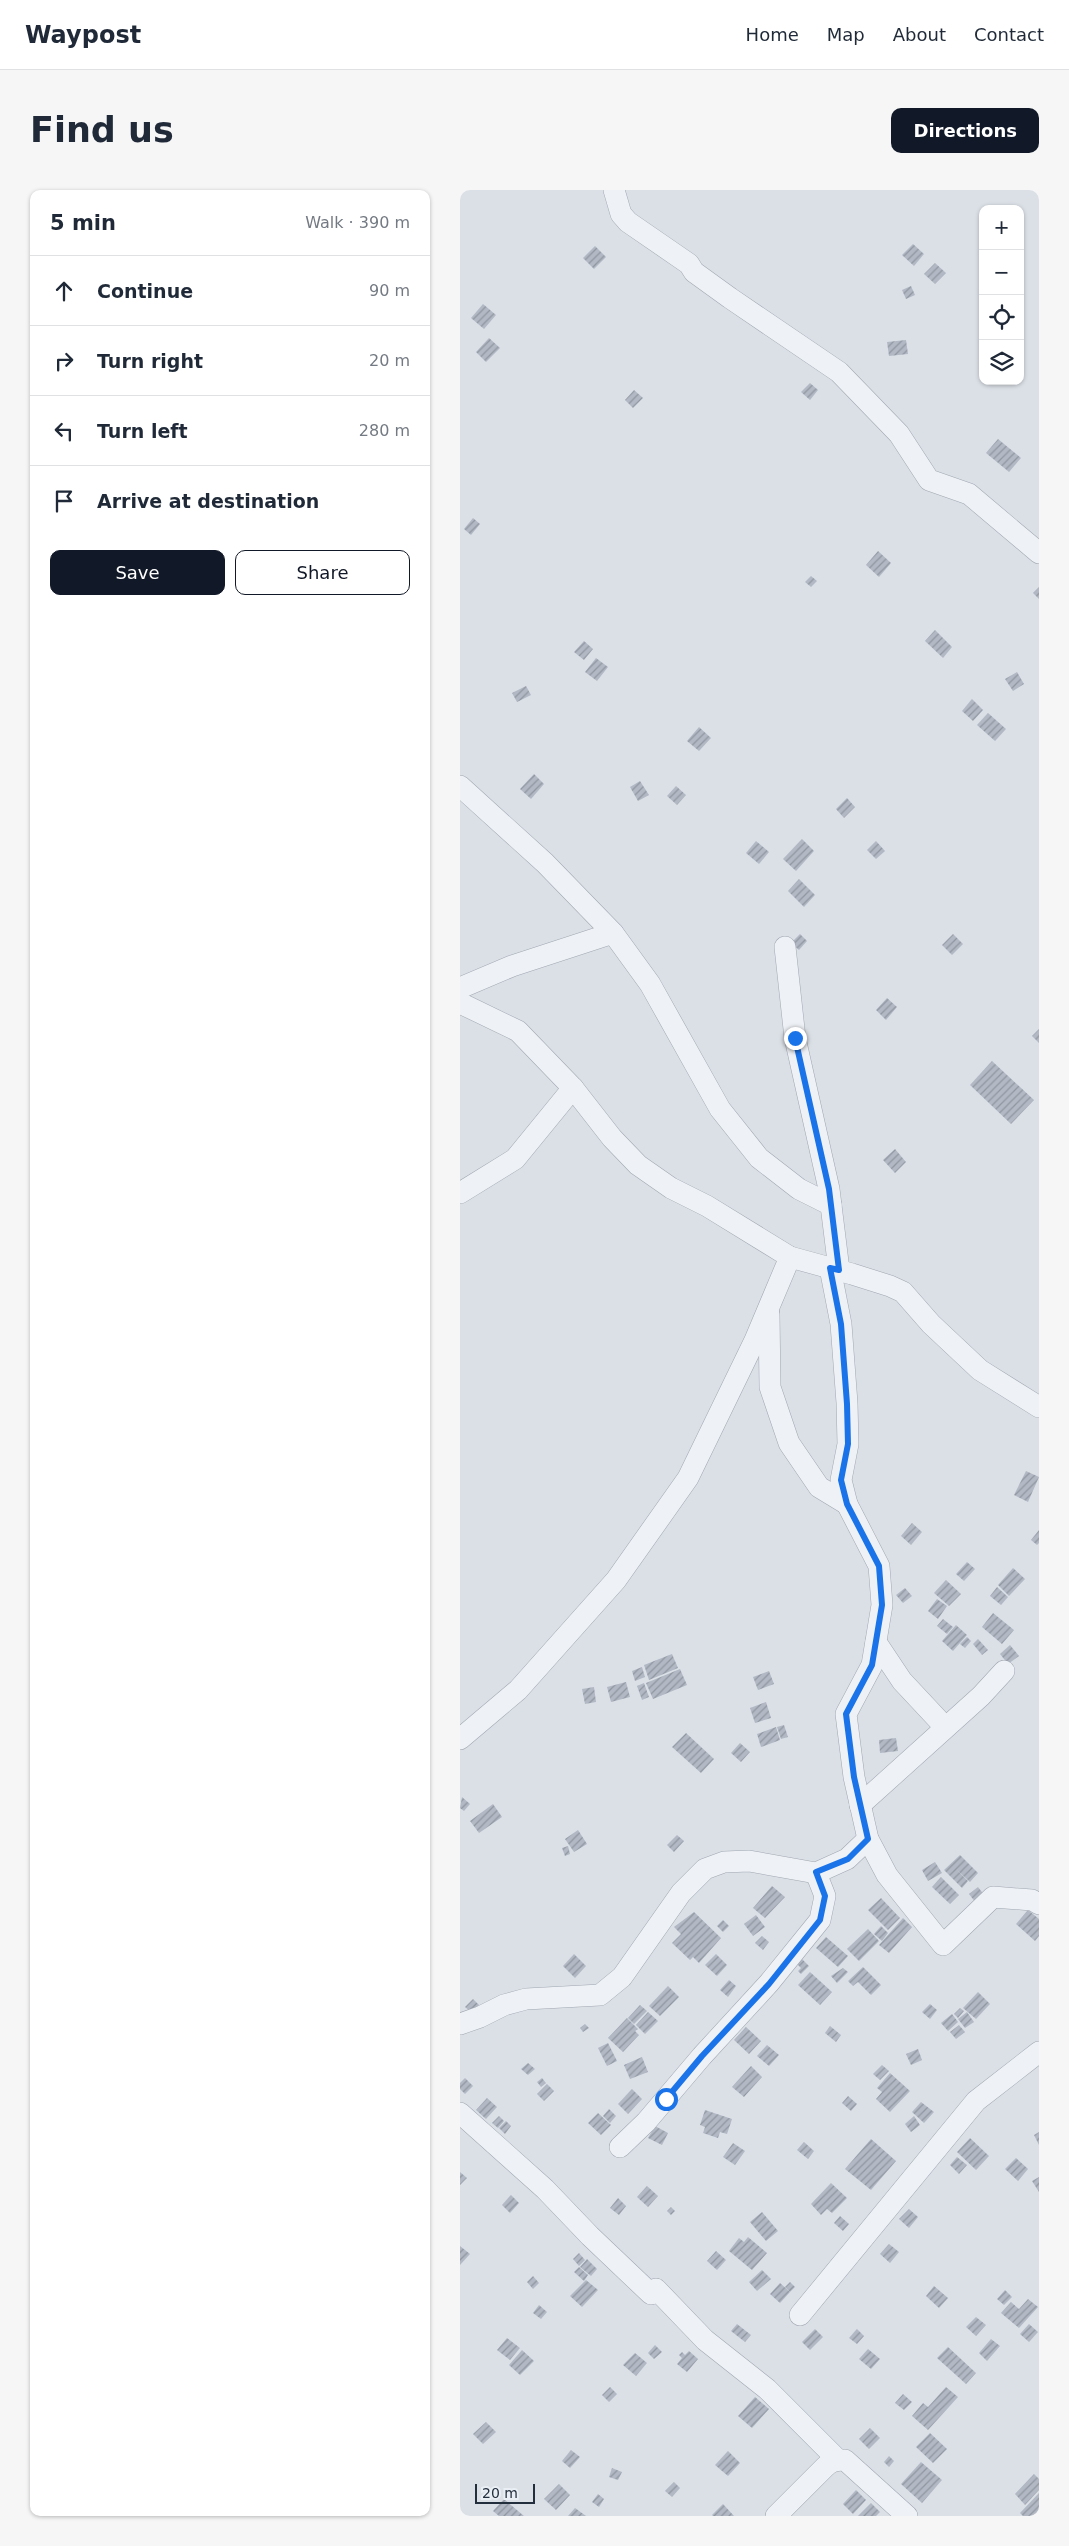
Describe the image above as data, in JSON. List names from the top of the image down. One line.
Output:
{"scale_bar":"20 m","page":{"header":"Waypost","nav":["Home","Map","About","Contact"],"buttons":["Directions",["Save","Share"]],"title":"Find us","heading":["5 min","Walk · 390 m"],"map_buttons":["+","−"],"list":[["Continue","90 m"],["Turn right","20 m"],["Turn left","280 m"],"Arrive at destination"],"scale":"20 m"}}
